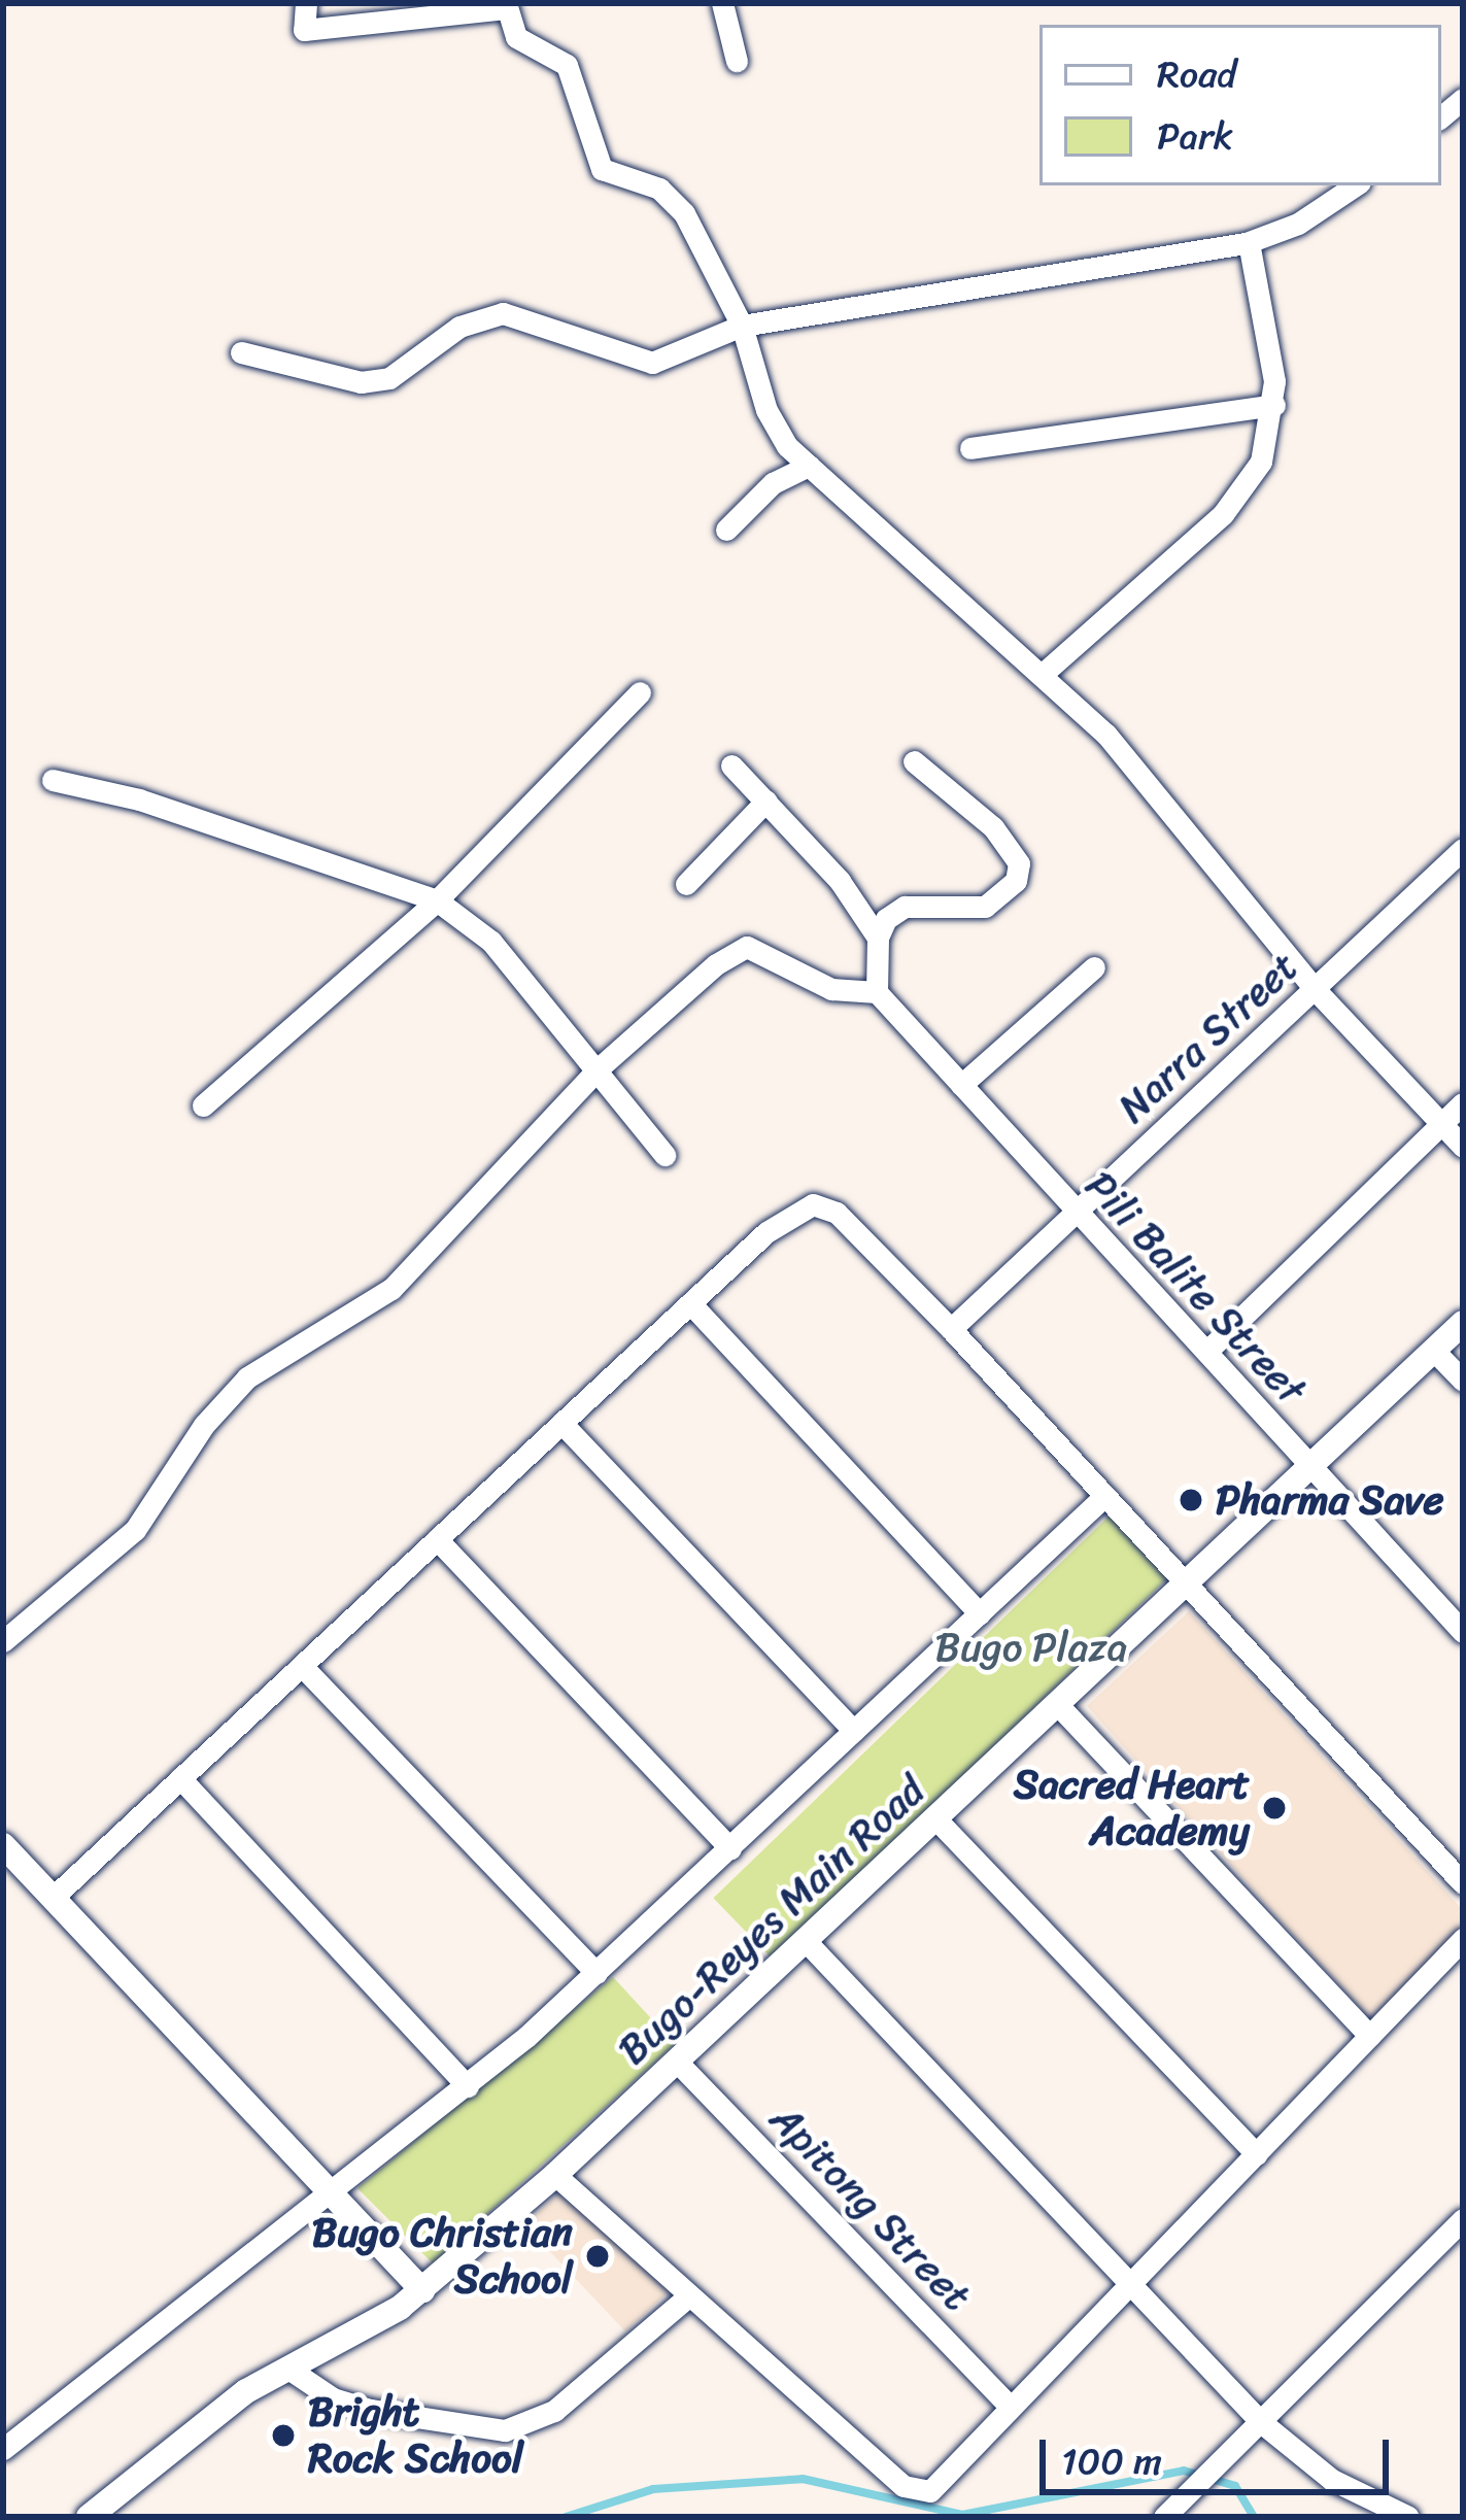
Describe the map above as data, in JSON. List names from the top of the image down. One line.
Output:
{"streets":{"street":["Narra Street","Pili Balite Street","Bugo-Reyes Main Road","Apitong Street"]},"crossings":[["Narra Street","Pili Balite Street"],["Pili Balite Street","Bugo-Reyes Main Road"],["Bugo-Reyes Main Road","Apitong Street"]],"parks":["Bugo Plaza"],"places":["Pharma Save","Sacred Heart Academy","Bugo Christian School","Bright Rock School"],"legend":["Road","Park"],"scale_bar":"100 m"}
